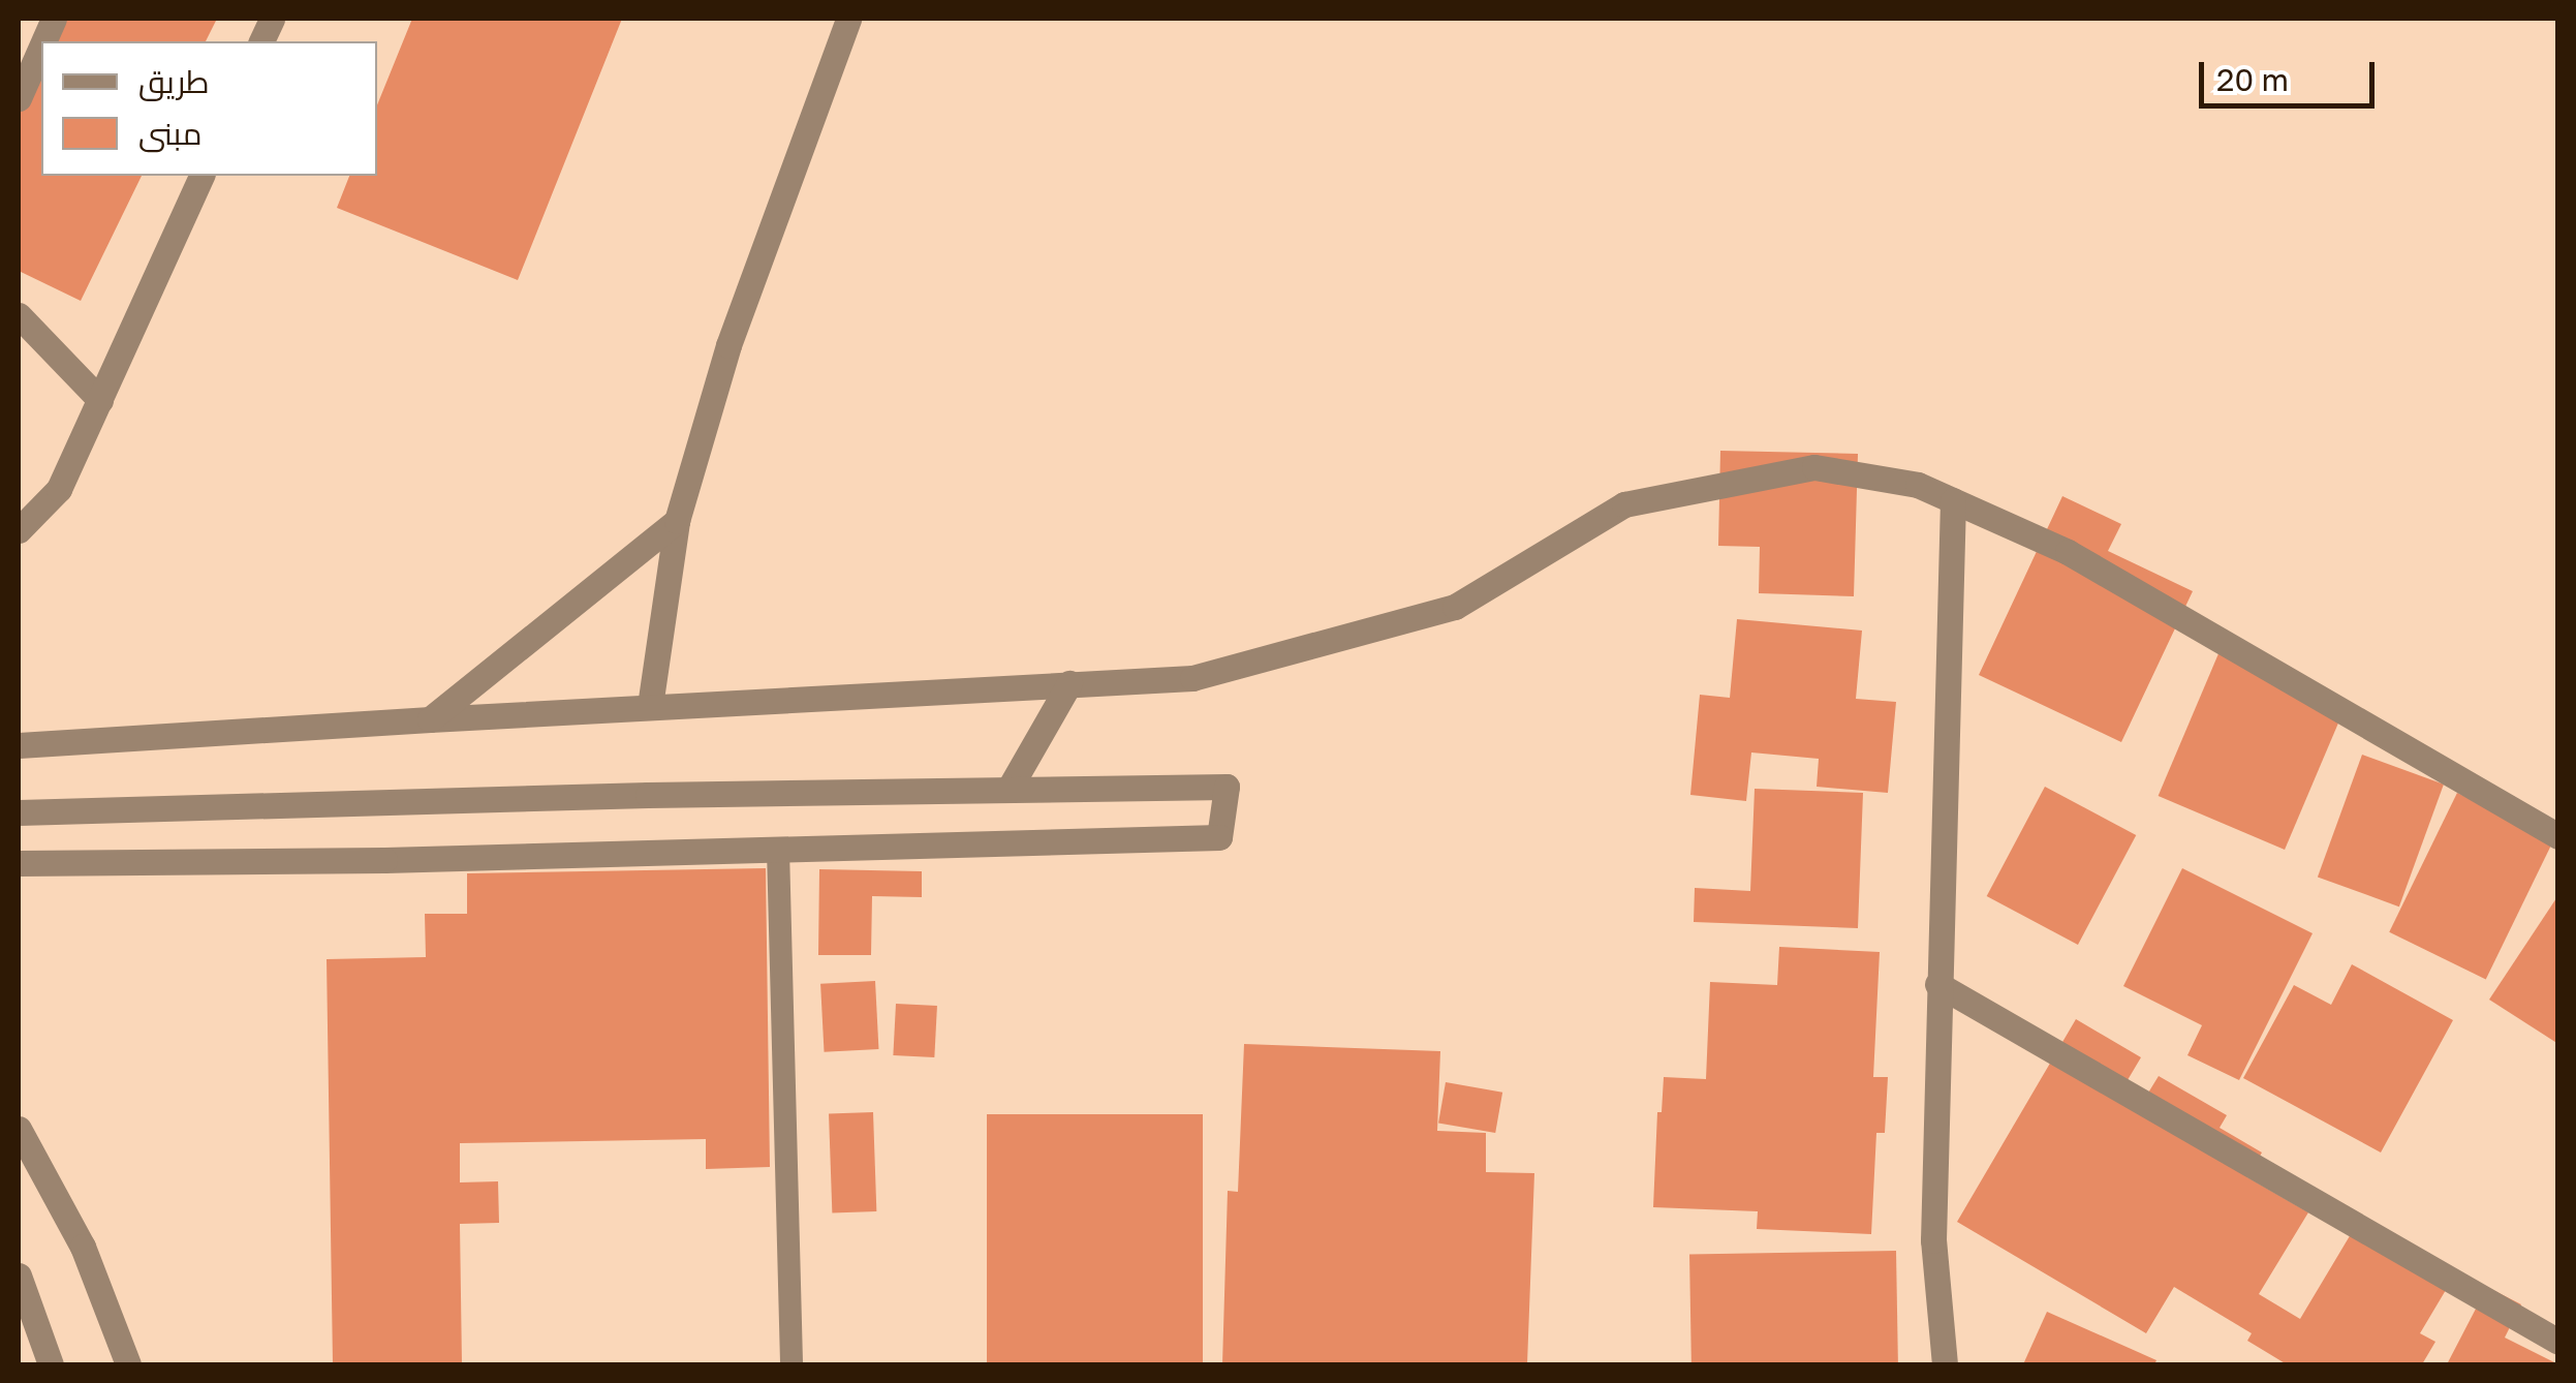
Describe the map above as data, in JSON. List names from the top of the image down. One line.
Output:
{"legend":["طريق","مبنى"],"scale_bar":"20 m"}
